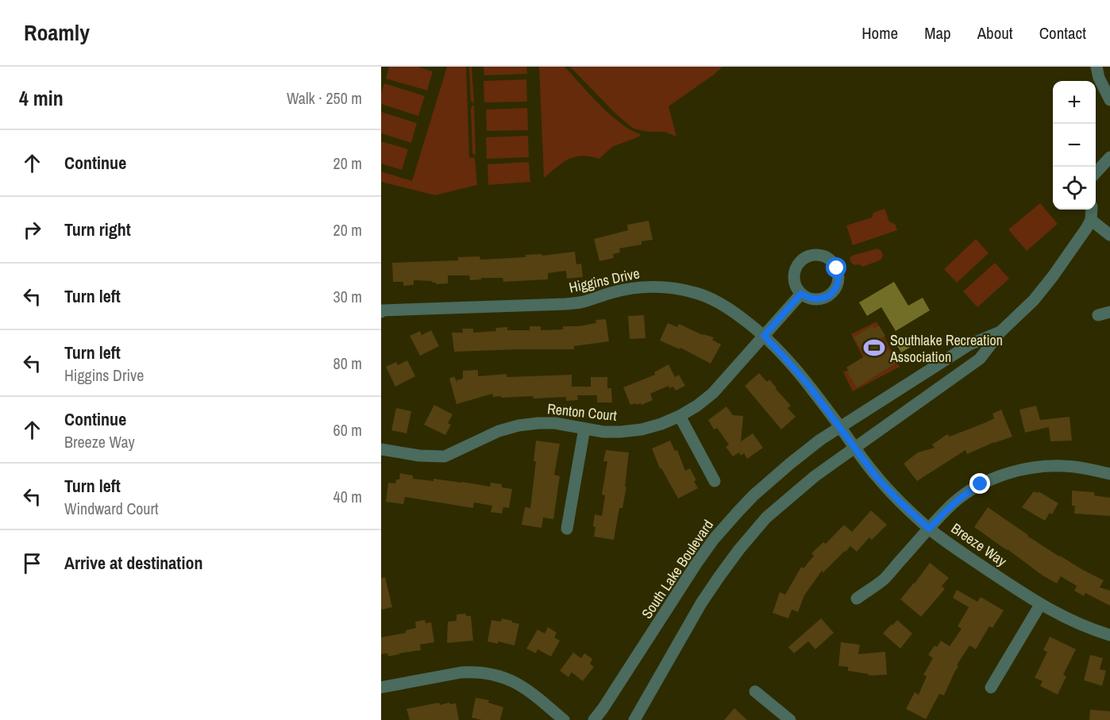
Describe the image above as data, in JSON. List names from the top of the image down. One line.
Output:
{"streets":{"street":["Higgins Drive","Renton Court","Breeze Way","South Lake Boulevard"]},"crossings":[["Higgins Drive","Renton Court"],["Higgins Drive","Breeze Way"],["Higgins Drive","South Lake Boulevard"]],"places":{"sports":["Southlake Recreation Association"]},"page":{"header":"Roamly","nav":["Home","Map","About","Contact"],"heading":["4 min","Walk · 250 m"],"map_buttons":["+","−"],"list":[["Continue","20 m"],["Turn right","20 m"],["Turn left","30 m"],["Turn left","Higgins Drive","80 m"],["Continue","Breeze Way","60 m"],["Turn left","Windward Court","40 m"],"Arrive at destination"]}}
